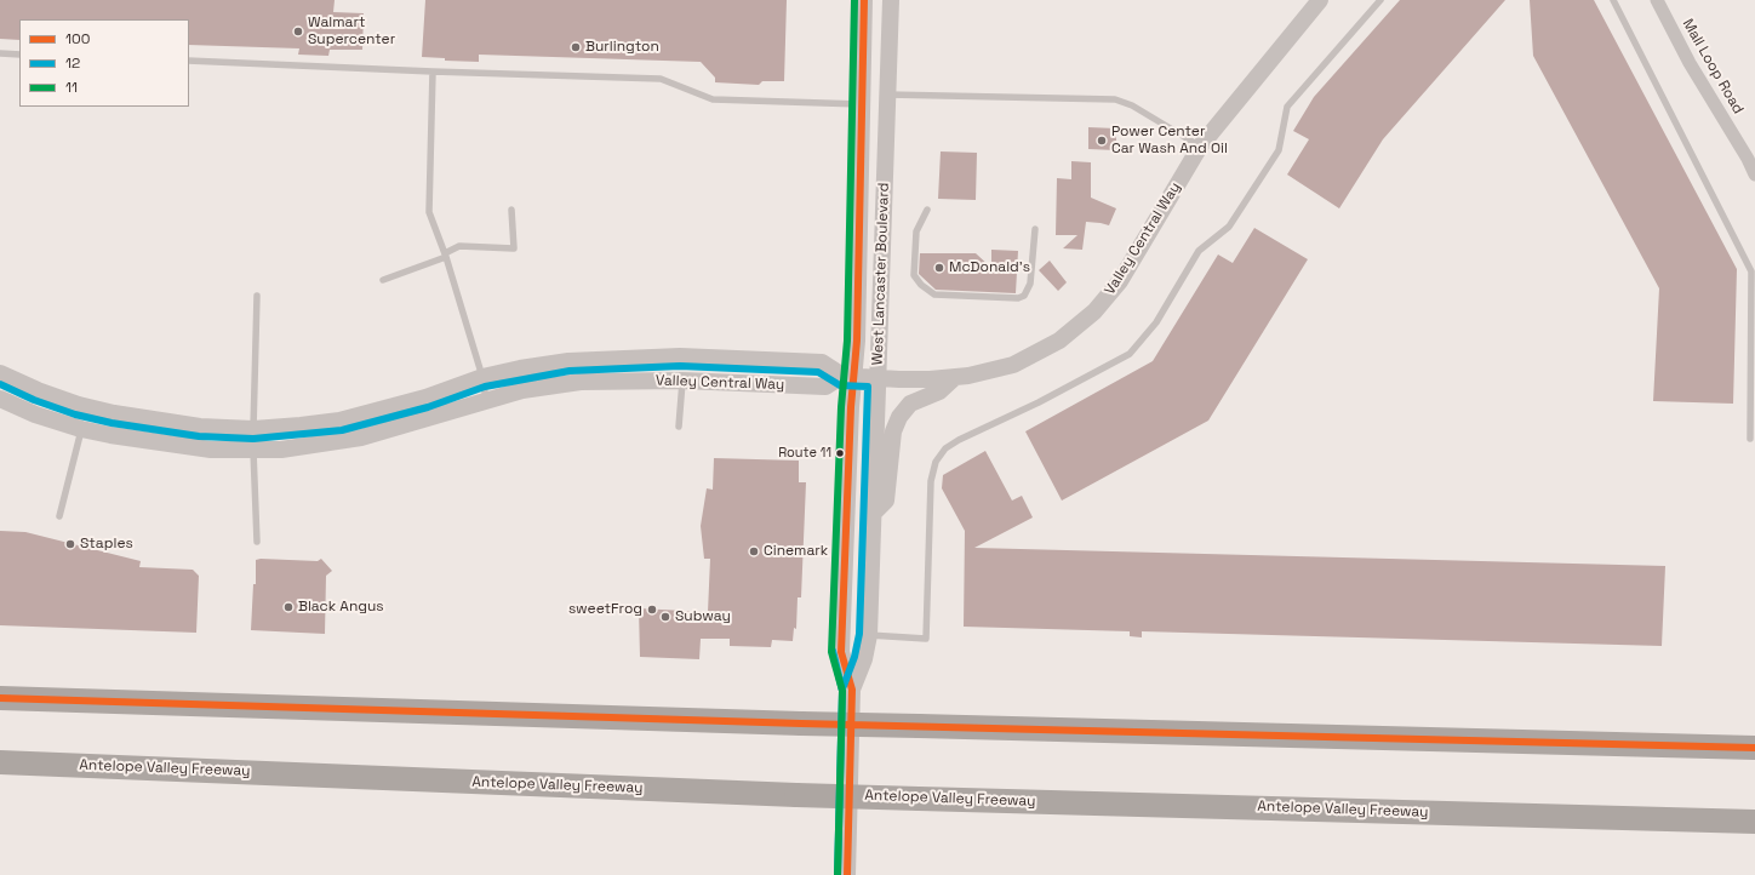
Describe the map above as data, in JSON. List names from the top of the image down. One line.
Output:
{"streets":{"highway":["Antelope Valley Freeway"],"street":["Mall Loop Road","Valley Central Way","West Lancaster Boulevard"]},"crossings":[["Valley Central Way","West Lancaster Boulevard"]],"places":["Walmart Supercenter","Burlington","Power Center Car Wash And Oil","McDonald's","Route 11","Staples","Cinemark","Black Angus","sweetFrog","Subway"],"lines":["transit line 100","transit line 11","transit line 12"],"legend":["100","12","11"]}
